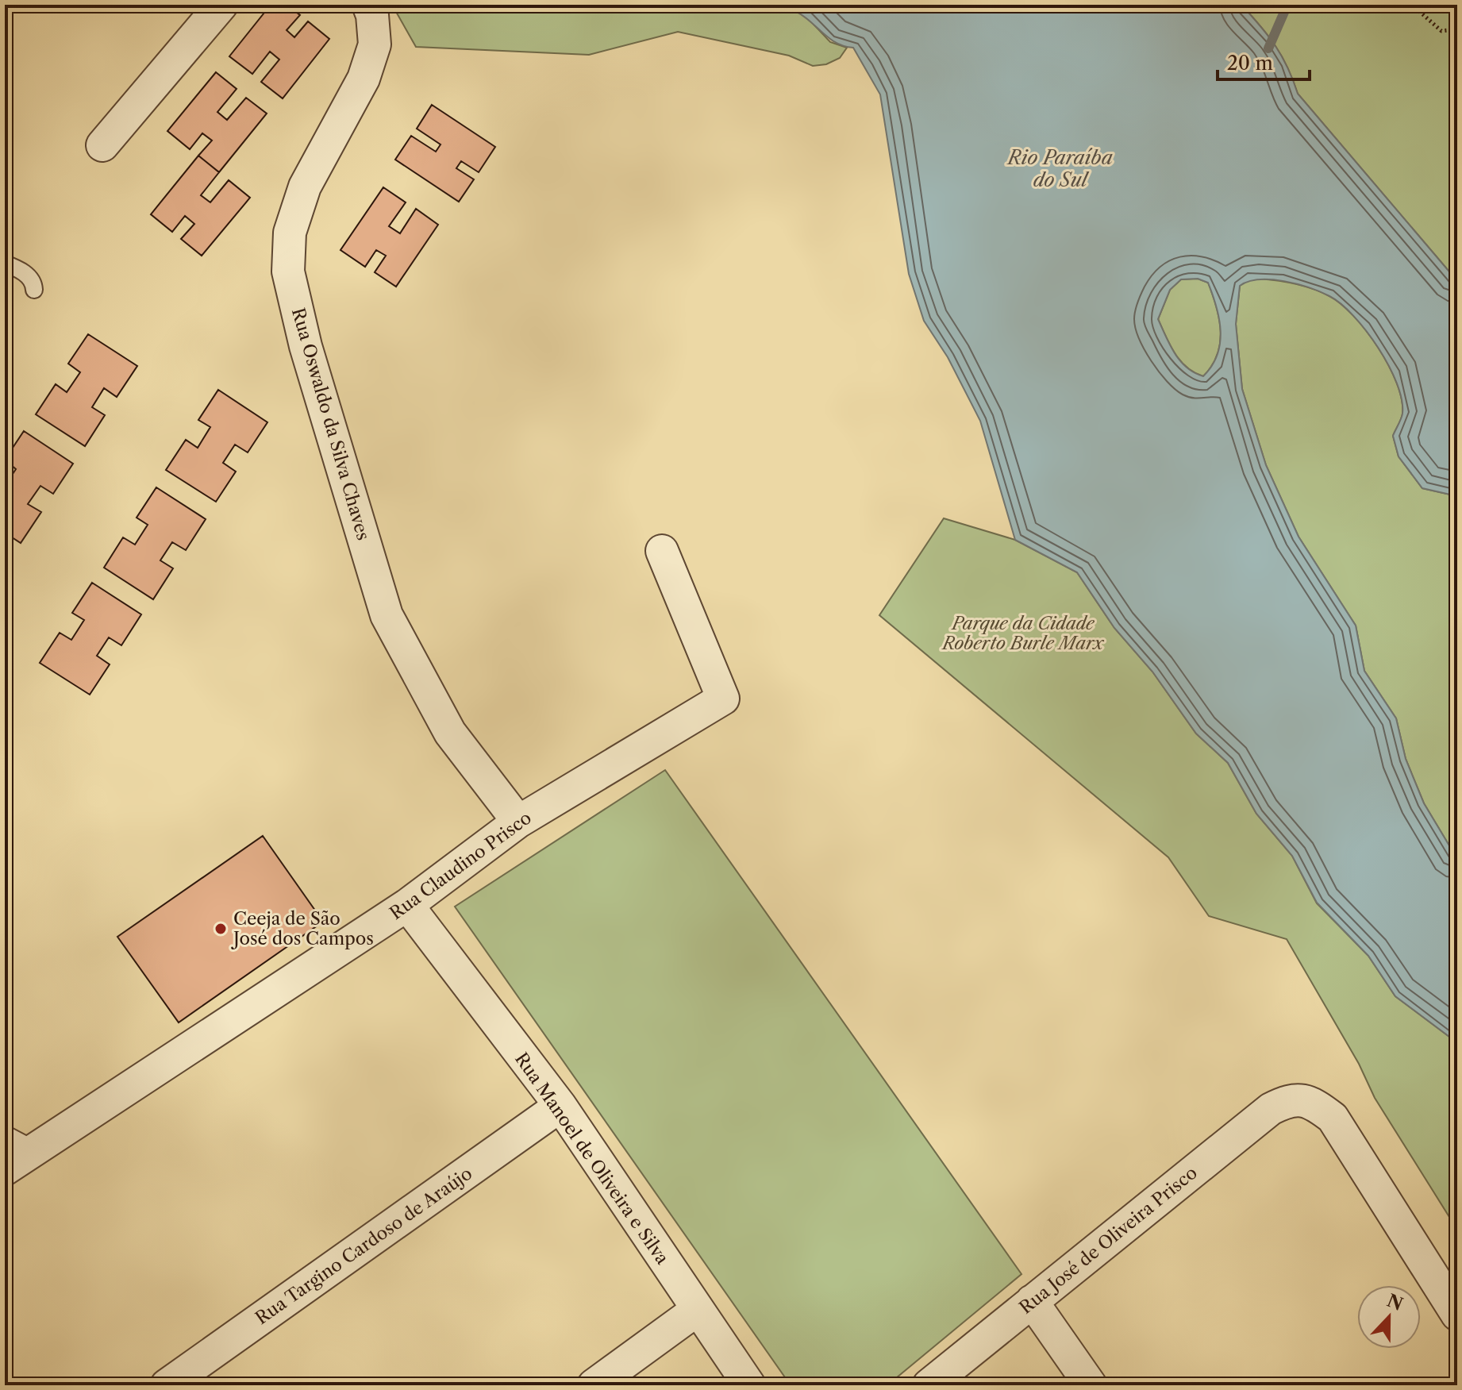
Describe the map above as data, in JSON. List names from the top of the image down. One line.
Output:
{"streets":{"street":["Rua Oswaldo da Silva Chaves","Rua Claudino Prisco","Rua Manoel de Oliveira e Silva","Rua José de Oliveira Prisco","Rua Targino Cardoso de Araújo"]},"crossings":[["Rua Oswaldo da Silva Chaves","Rua Claudino Prisco"],["Rua Claudino Prisco","Rua Manoel de Oliveira e Silva"],["Rua Manoel de Oliveira e Silva","Rua Targino Cardoso de Araújo"]],"water":["Rio Paraíba do Sul"],"parks":["Parque da Cidade Roberto Burle Marx"],"places":["Ceeja de São José dos Campos"],"scale_bar":"20 m","north":"top"}
